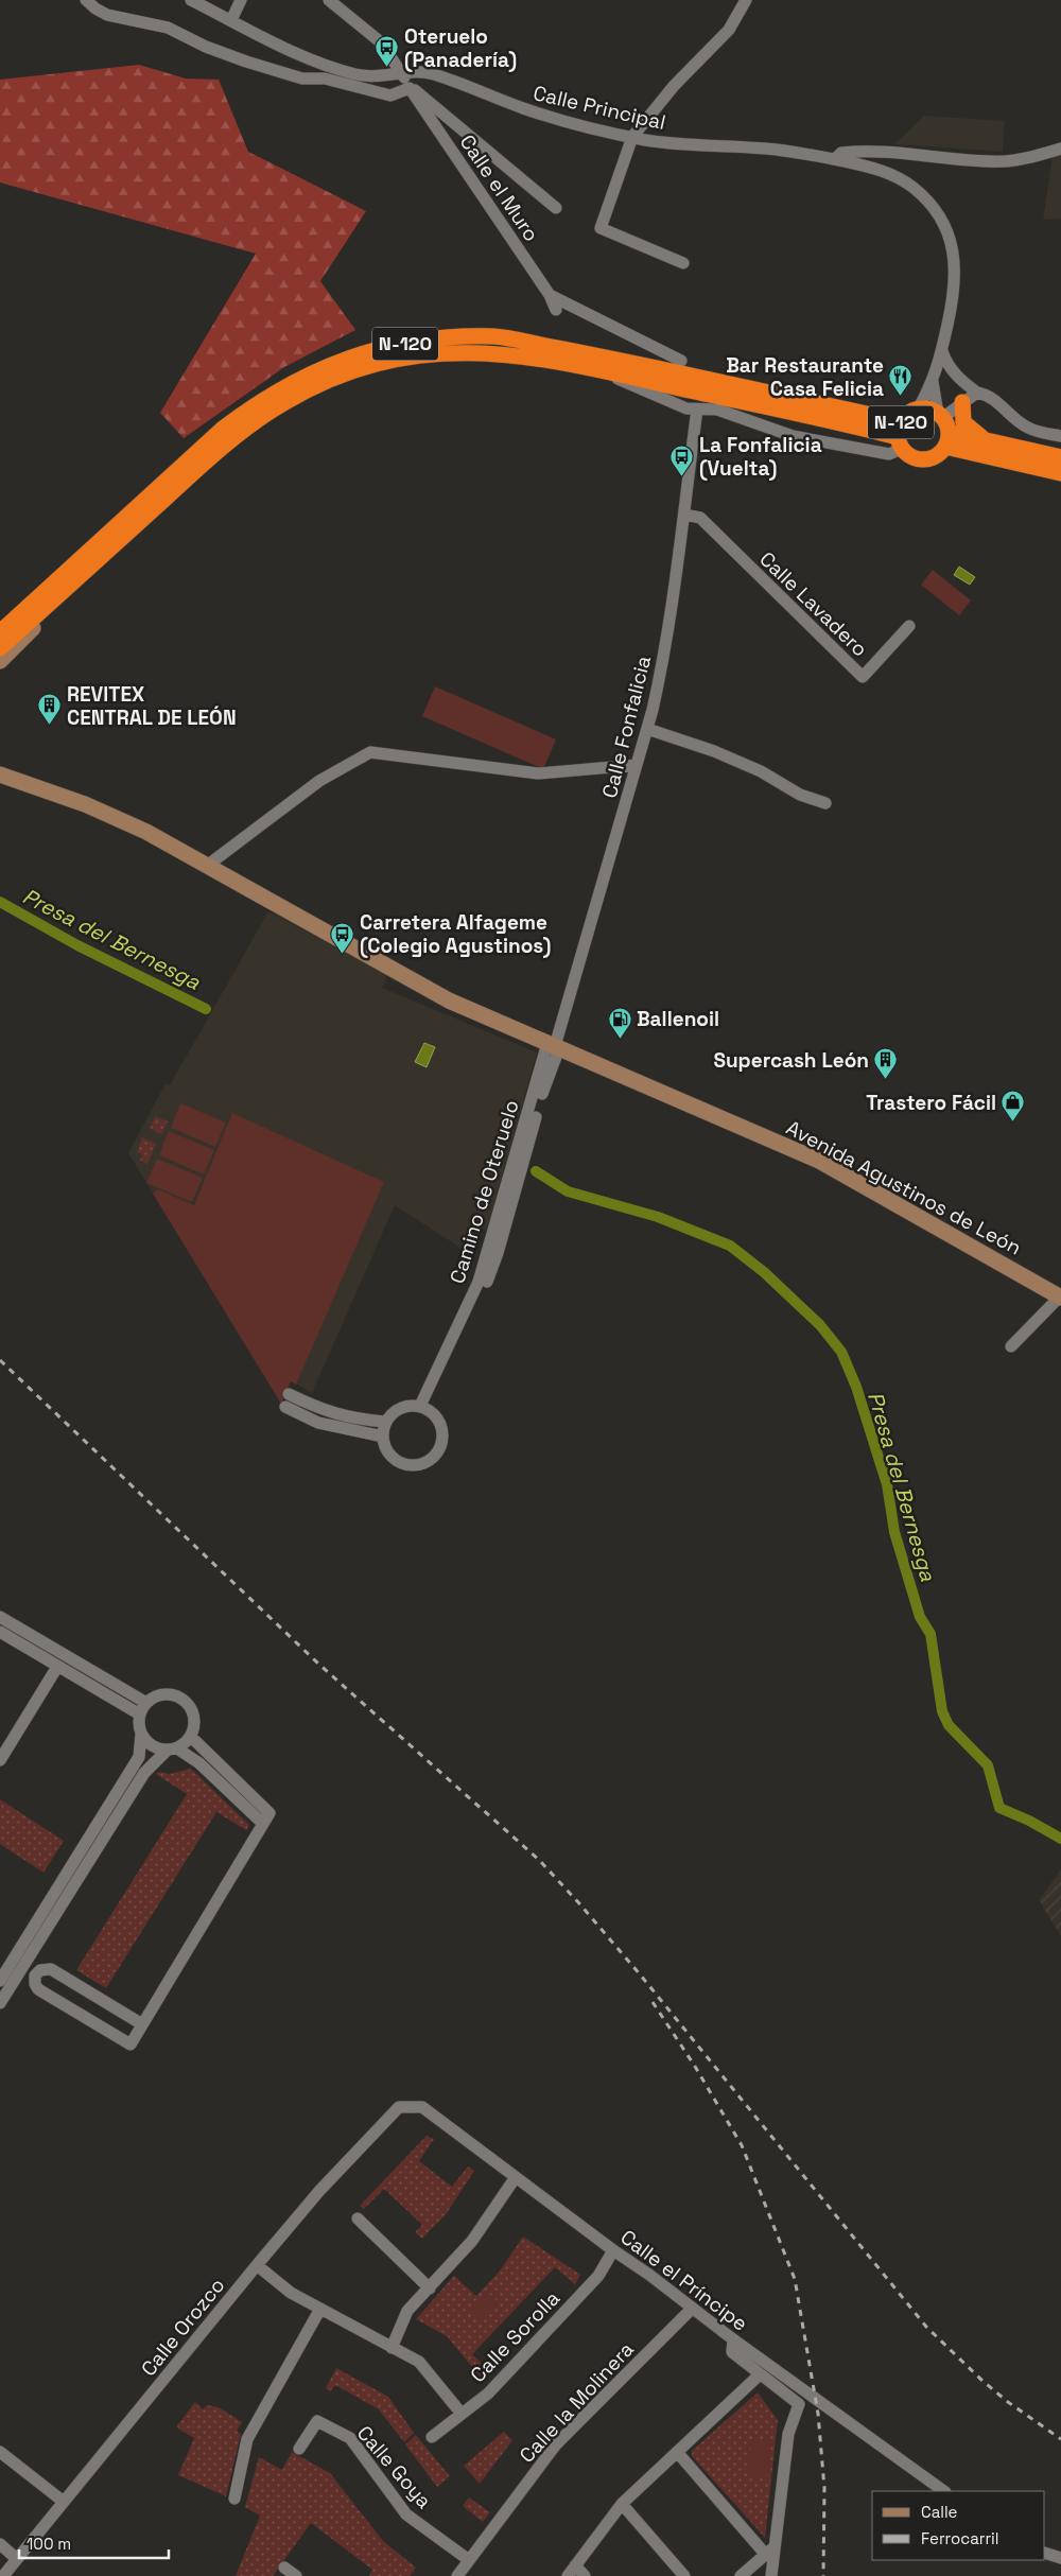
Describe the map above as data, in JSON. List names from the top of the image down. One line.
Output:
{"streets":{"highway":["N-120"],"street":["Calle Principal","Calle el Muro","Calle Lavadero","Calle Fonfalicia","Avenida Agustinos de León","Camino de Oteruelo","Calle el Príncipe","Calle Orozco","Calle Sorolla","Calle la Molinera","Calle Goya"]},"crossings":[["Calle Principal","Calle el Muro"],["Calle Lavadero","Calle Fonfalicia"],["Calle Fonfalicia","Avenida Agustinos de León"],["Calle Fonfalicia","Camino de Oteruelo"],["Avenida Agustinos de León","Camino de Oteruelo"],["Calle el Príncipe","Calle Orozco"],["Calle el Príncipe","Calle Sorolla"],["Calle el Príncipe","Calle la Molinera"],["Calle la Molinera","Calle Goya"]],"water":["Presa del Bernesga"],"places":{"bus stop":["Oteruelo (Panadería)","La Fonfalicia (Vuelta)","Carretera Alfageme (Colegio Agustinos)"],"restaurant":["Bar Restaurante Casa Felicia"],"building":["REVITEX CENTRAL DE LEÓN","Supercash León"],"fuel station":["Ballenoil"],"shop":["Trastero Fácil"]},"legend":["Calle","Ferrocarril"],"scale_bar":"100 m"}
